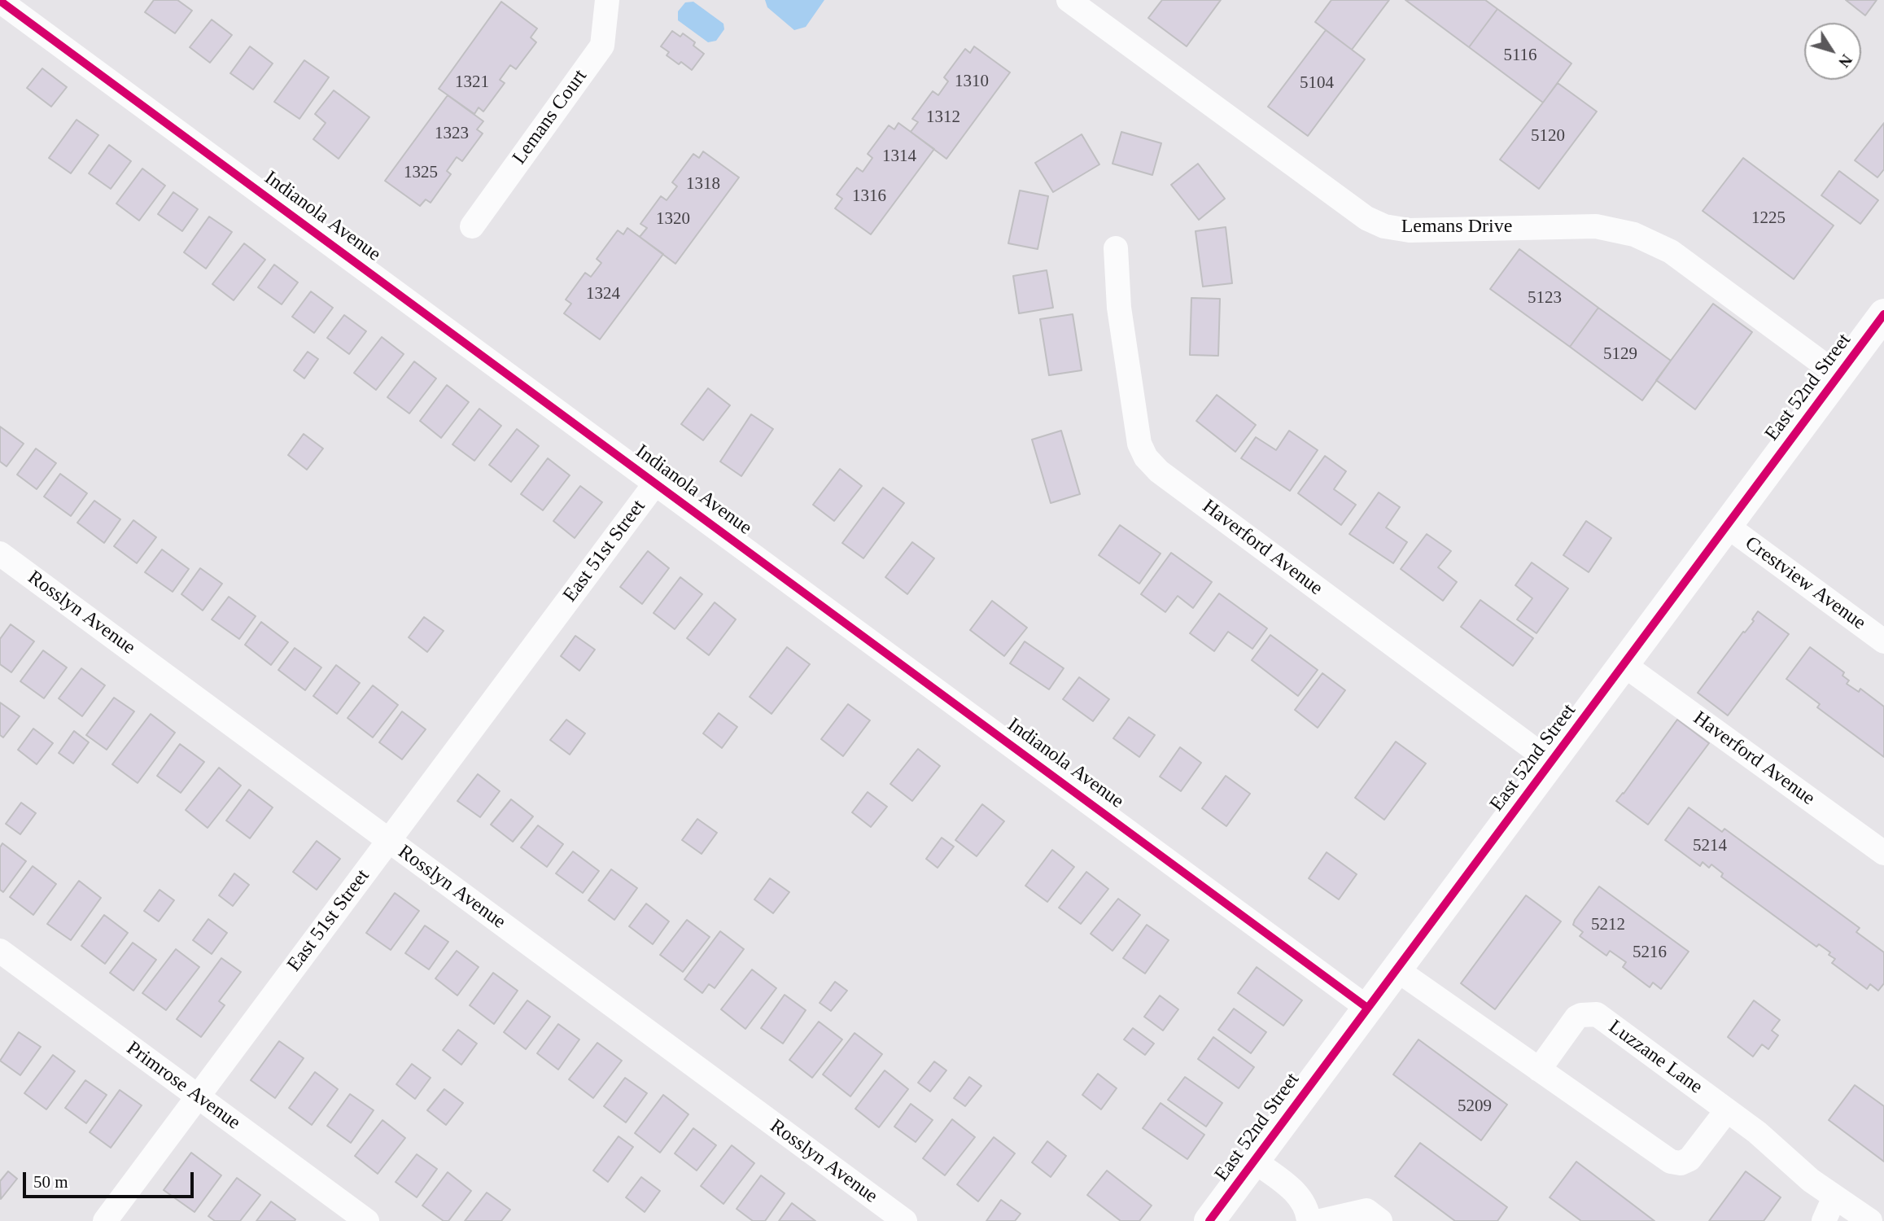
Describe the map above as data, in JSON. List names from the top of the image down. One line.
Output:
{"streets":{"street":["Lemans Court","Indianola Avenue","Lemans Drive","East 52nd Street","Haverford Avenue","East 51st Street","Crestview Avenue","Rosslyn Avenue","Luzzane Lane","Primrose Avenue"]},"crossings":[["Indianola Avenue","East 52nd Street"],["Indianola Avenue","East 51st Street"],["Lemans Drive","East 52nd Street"],["East 52nd Street","Haverford Avenue"],["East 52nd Street","Crestview Avenue"],["East 51st Street","Rosslyn Avenue"],["East 51st Street","Primrose Avenue"]],"house_numbers":["5116","1310","1321","5104","1312","1323","5120","1314","1325","1318","1316","1225","1320","1324","5123","5129","5214","5212","5216","5209"],"scale_bar":"50 m","north":"bottom right"}
